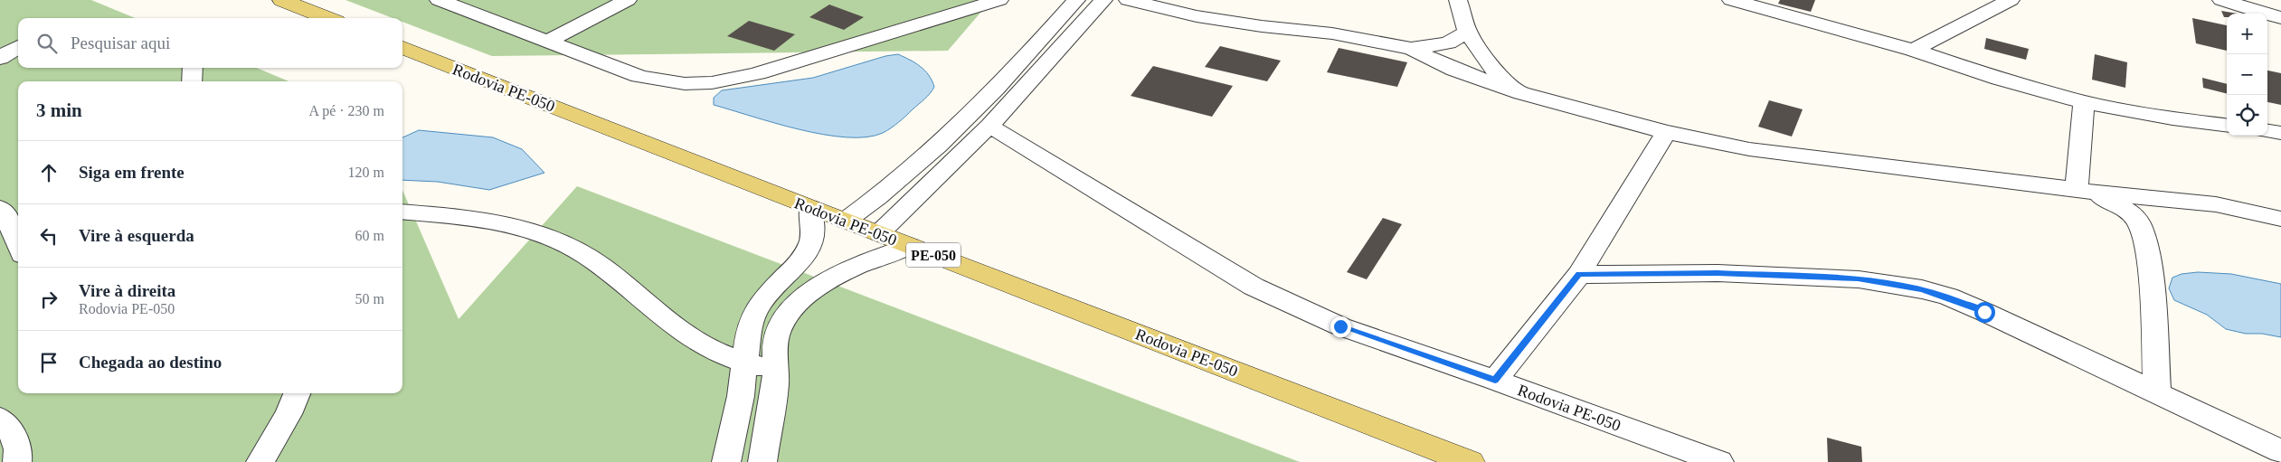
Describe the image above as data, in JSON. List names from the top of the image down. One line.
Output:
{"streets":{"main road":["Rodovia PE-050","PE-050"]},"page":{"map_buttons":["+","−"],"search":"Pesquisar aqui","heading":["3 min","A pé · 230 m"],"list":[["Siga em frente","120 m"],["Vire à esquerda","60 m"],["Vire à direita","Rodovia PE-050","50 m"],"Chegada ao destino"]}}
